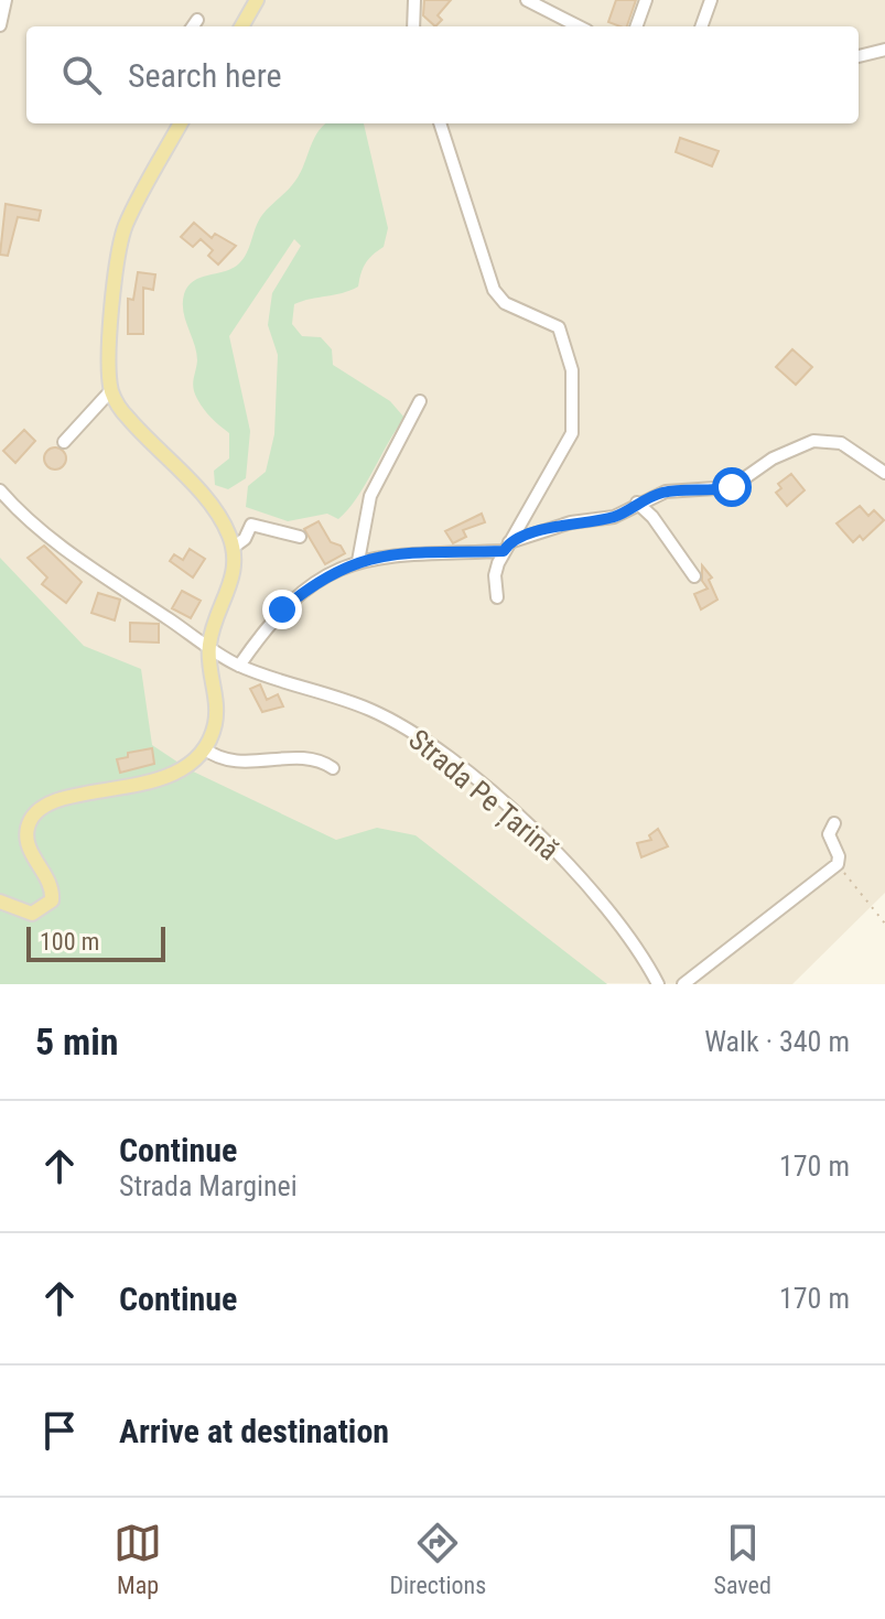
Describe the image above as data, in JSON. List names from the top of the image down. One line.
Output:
{"streets":{"street":["Strada Pe Țarină"]},"scale_bar":"100 m","page":{"search":"Search here","scale":"100 m","heading":["5 min","Walk · 340 m"],"list":[["Continue","Strada Marginei","170 m"],["Continue","170 m"],"Arrive at destination"],"nav":["Map","Directions","Saved"]}}
